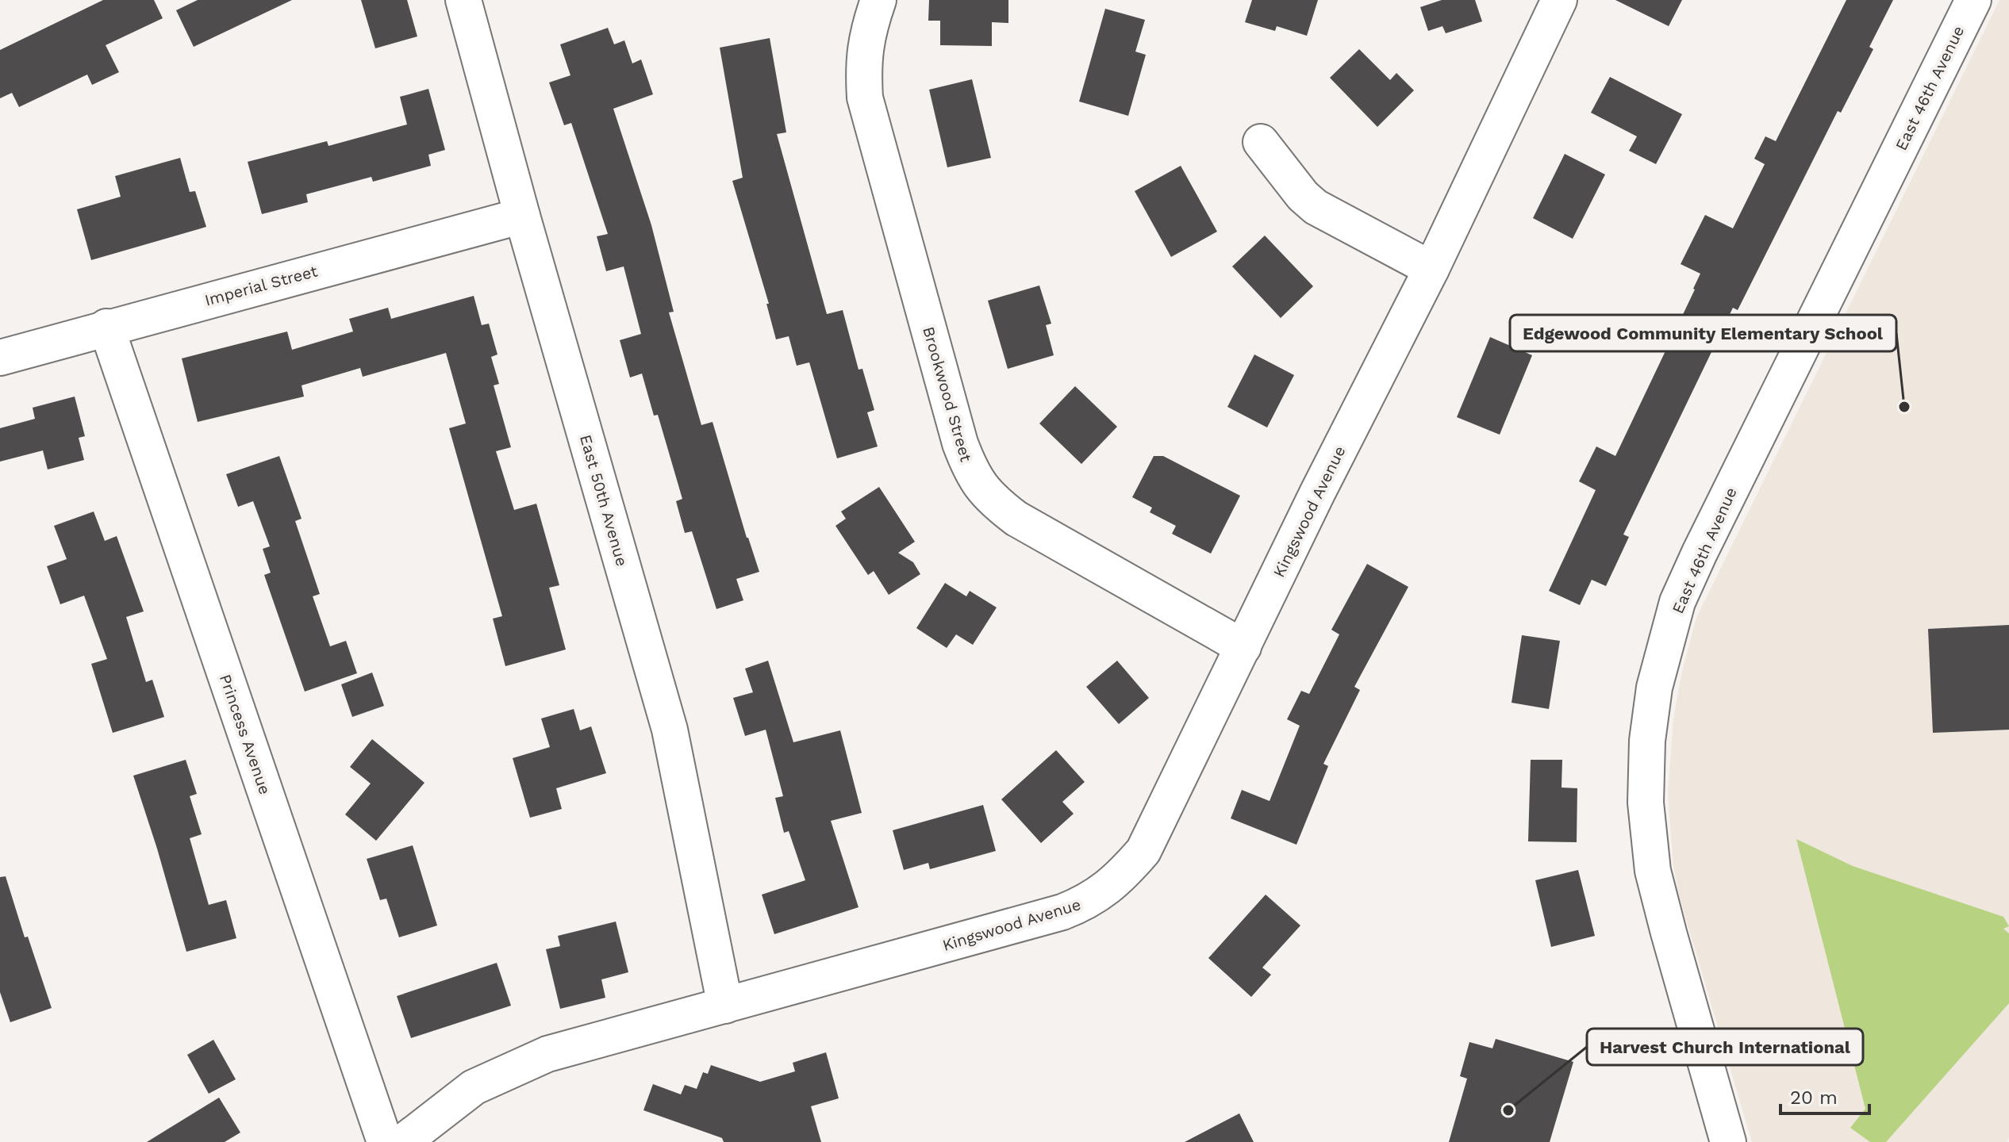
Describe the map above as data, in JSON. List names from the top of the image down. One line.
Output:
{"streets":{"street":["East 46th Avenue","Imperial Street","Brookwood Street","East 50th Avenue","Kingswood Avenue","Princess Avenue"]},"crossings":[["Imperial Street","East 50th Avenue"],["Imperial Street","Princess Avenue"],["Brookwood Street","Kingswood Avenue"],["East 50th Avenue","Kingswood Avenue"]],"places":["Edgewood Community Elementary School","Harvest Church International"],"scale_bar":"20 m"}
